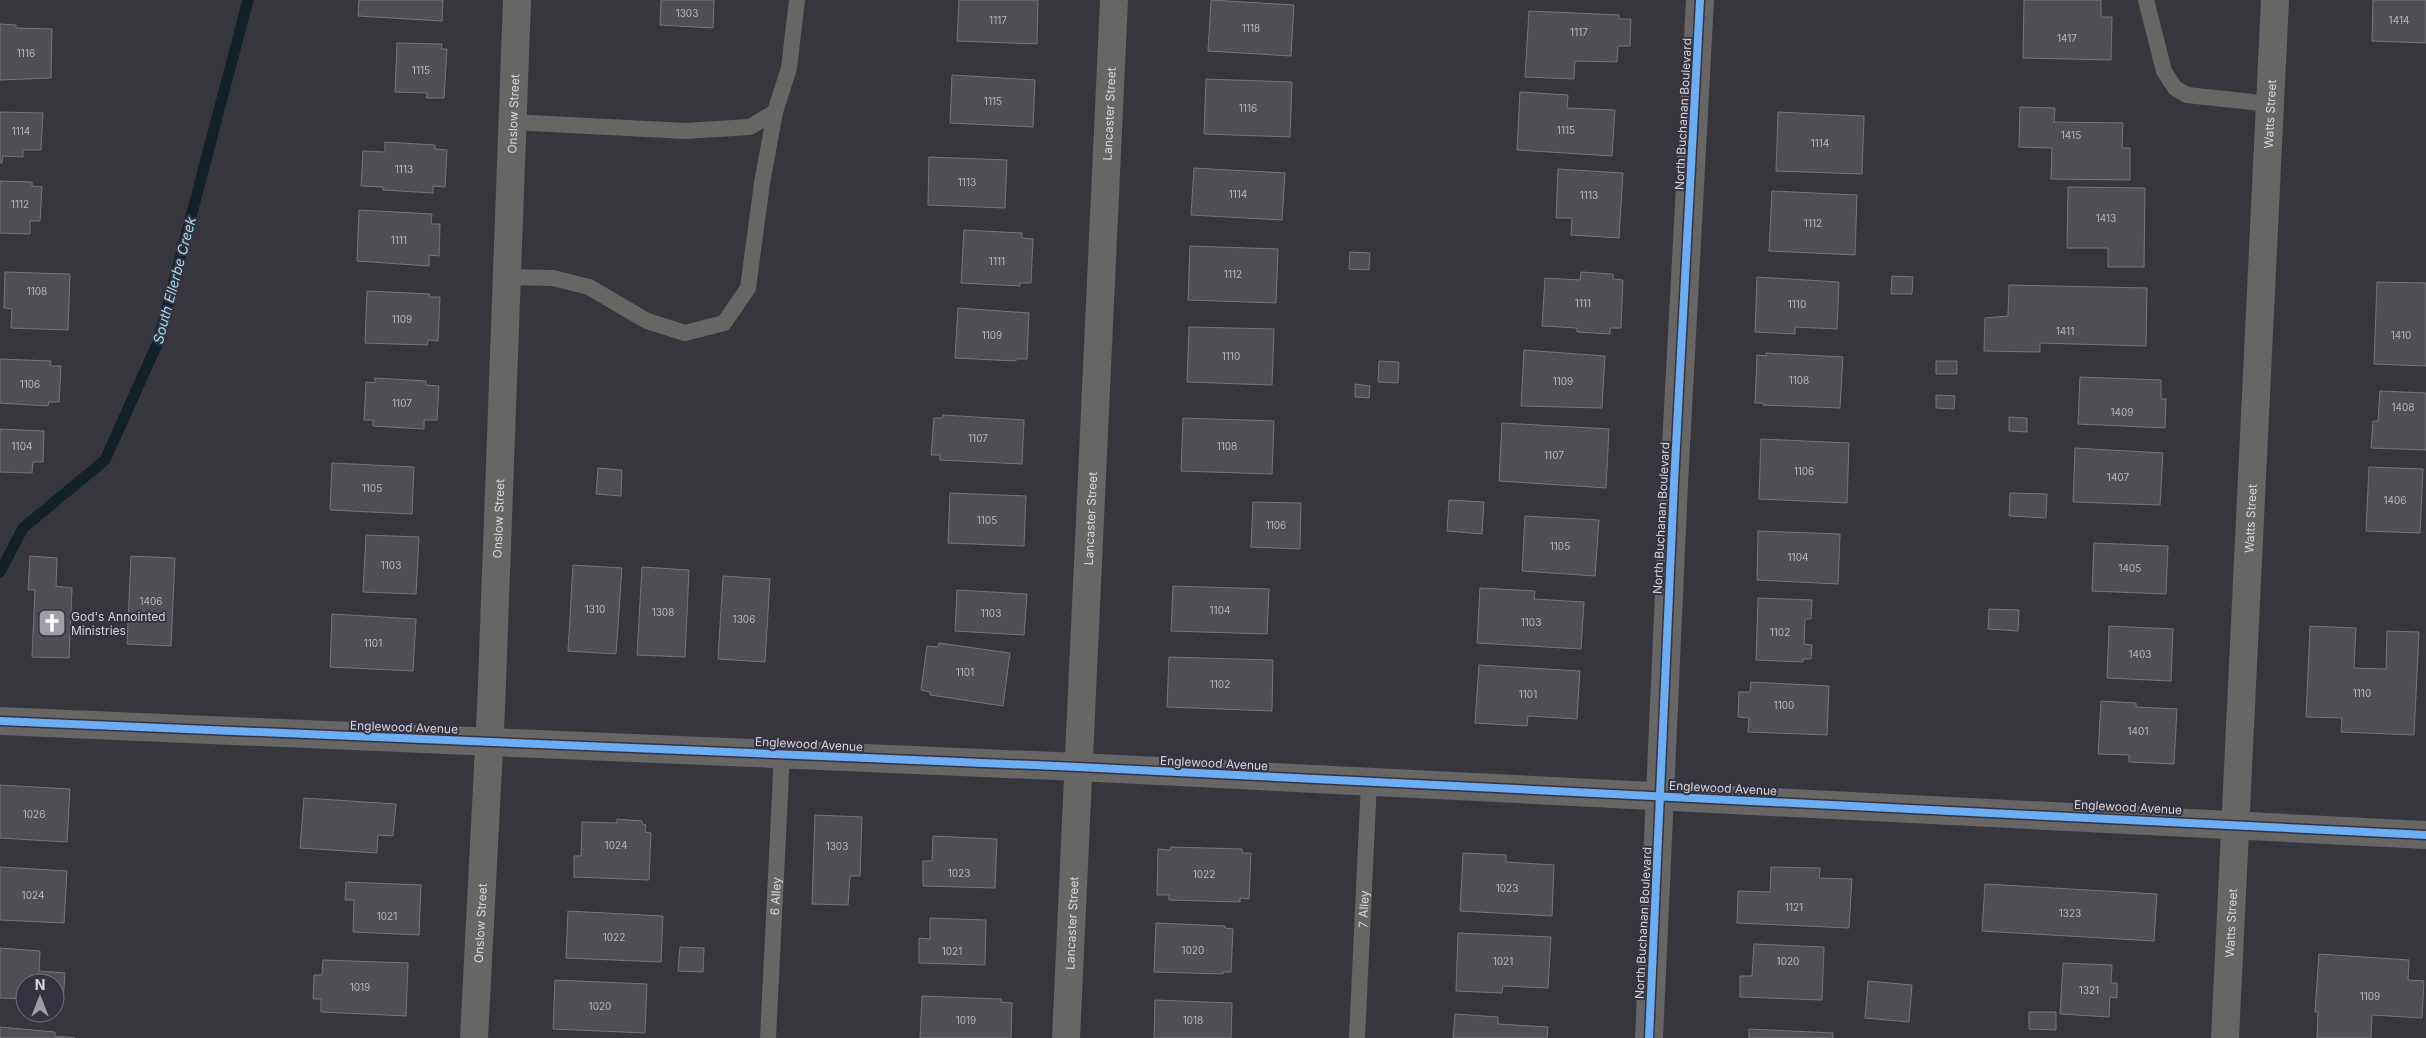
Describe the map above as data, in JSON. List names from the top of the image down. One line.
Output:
{"streets":{"street":["Onslow Street","Lancaster Street","North Buchanan Boulevard","Watts Street","Englewood Avenue"],"lane":["6 Alley","7 Alley"]},"crossings":[["Onslow Street","Englewood Avenue"],["Lancaster Street","Englewood Avenue"],["North Buchanan Boulevard","Englewood Avenue"],["Watts Street","Englewood Avenue"],["Englewood Avenue","6 Alley"],["Englewood Avenue","7 Alley"]],"water":["South Ellerbe Creek"],"places":{"church":["God's Annointed Ministries"]},"house_numbers":["1303","1117","1414","1118","1117","1417","1116","1115","1115","1116","1115","1114","1415","1114","1113","1113","1114","1113","1112","1413","1112","1111","1111","1112","1108","1111","1110","1109","1411","1109","1410","1110","1108","1109","1106","1107","1408","1409","1107","1104","1108","1107","1106","1407","1105","1406","1105","1106","1105","1104","1103","1405","1406","1310","1104","1308","1103","1306","1103","1102","1101","1403","1101","1102","1110","1101","1100","1401","1026","1024","1303","1023","1022","1023","1024","1121","1323","1021","1022","1020","1021","1021","1020","1019","1321","1109","1020","1019","1018"],"north":"top"}
